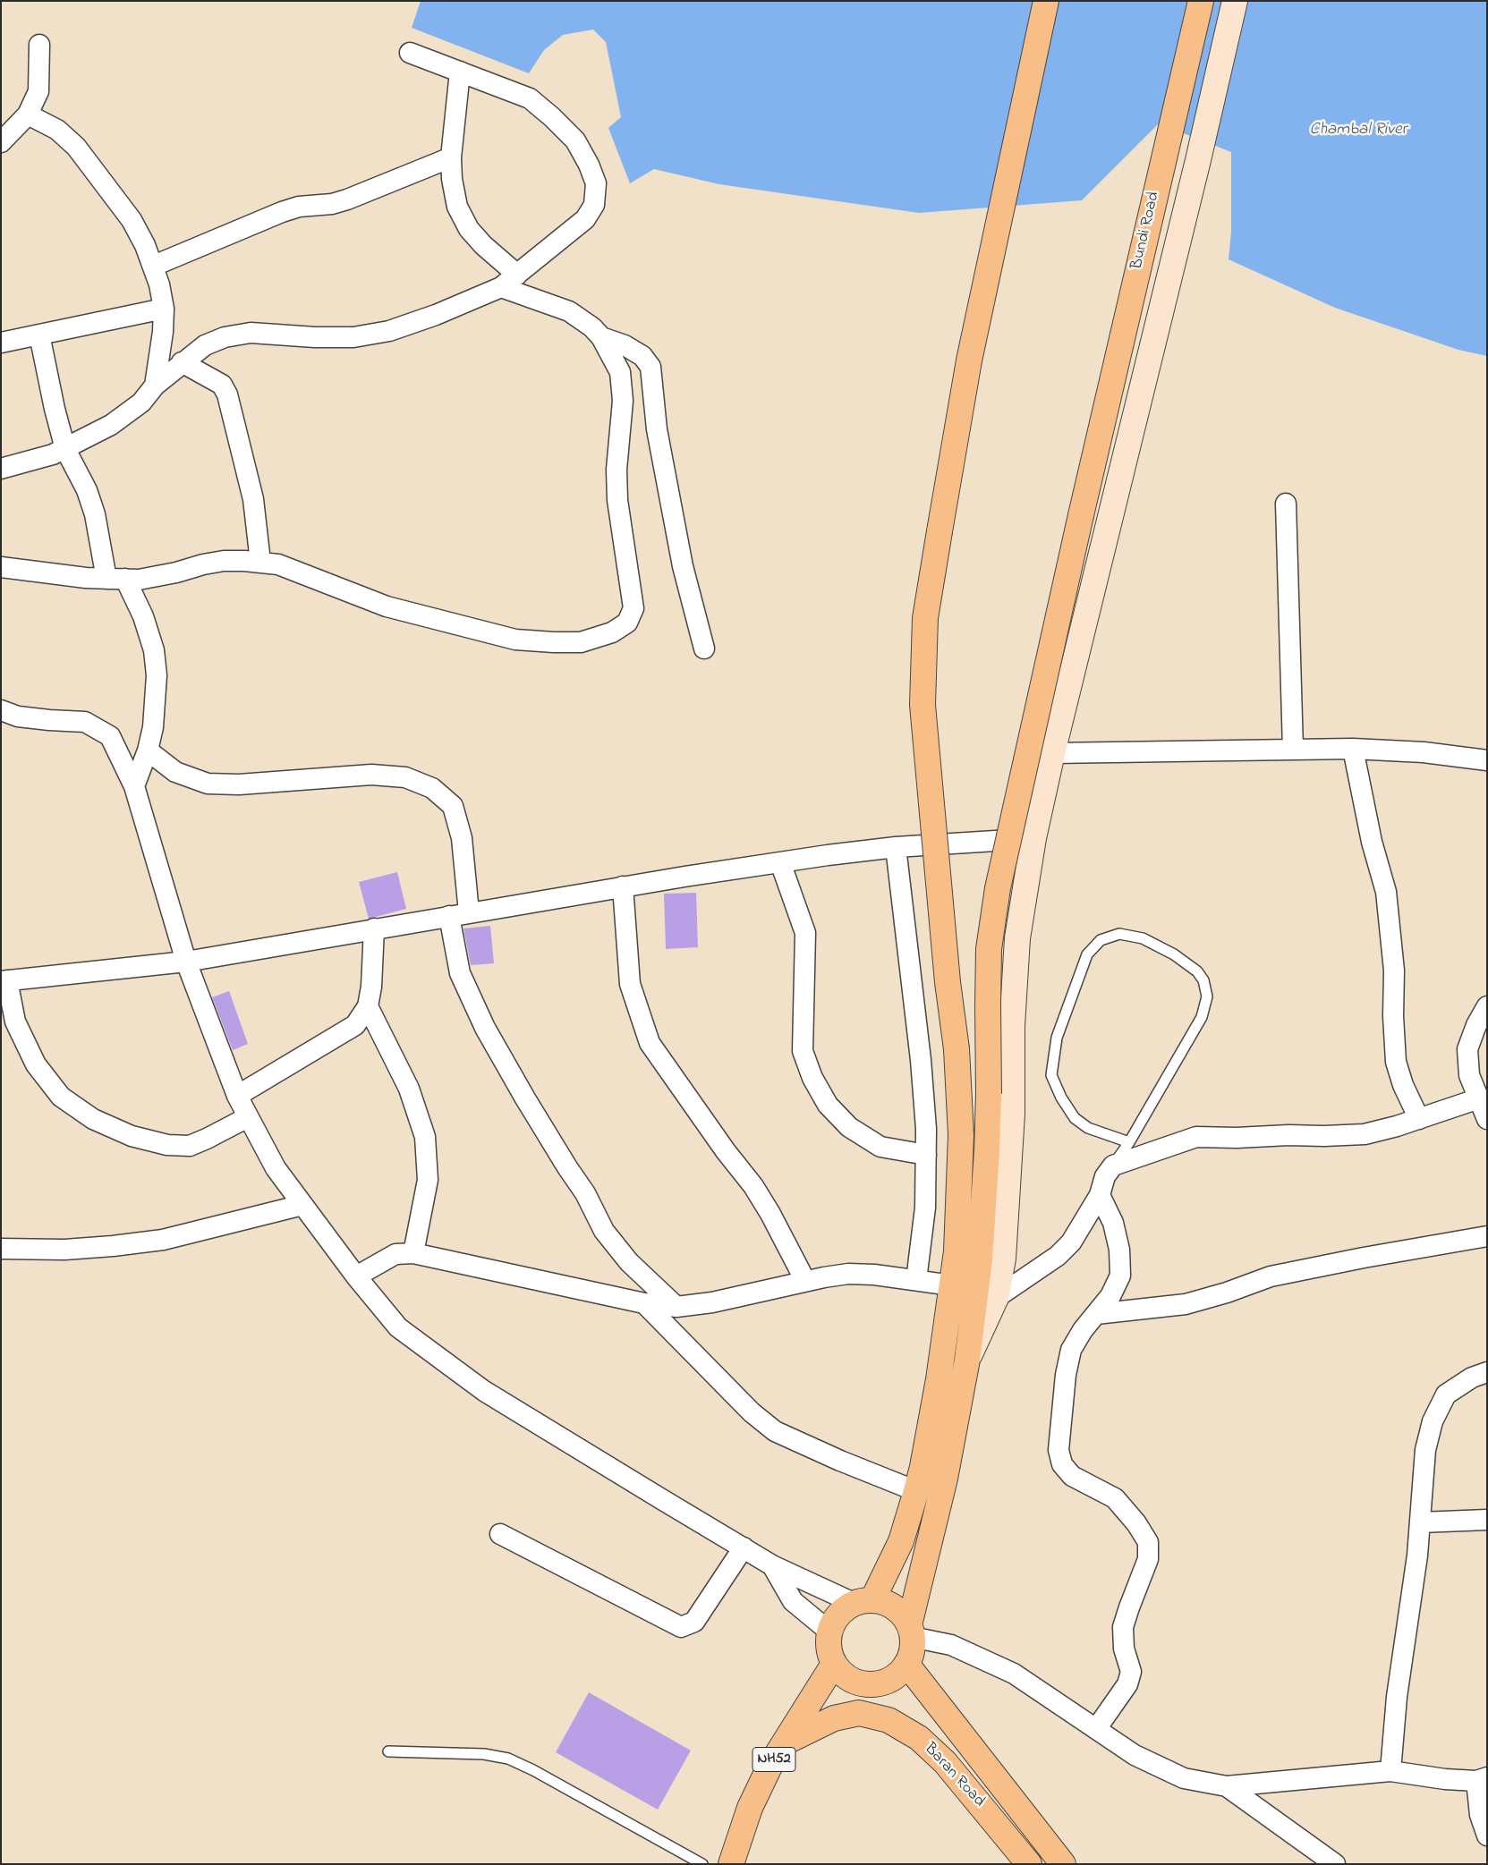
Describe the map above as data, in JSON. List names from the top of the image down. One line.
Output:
{"streets":{"main road":["Bundi Road","NH52","Baran Road"]},"crossings":[["Bundi Road","NH52"],["Bundi Road","Baran Road"],["NH52","Baran Road"]],"water":["Chambal River"]}
